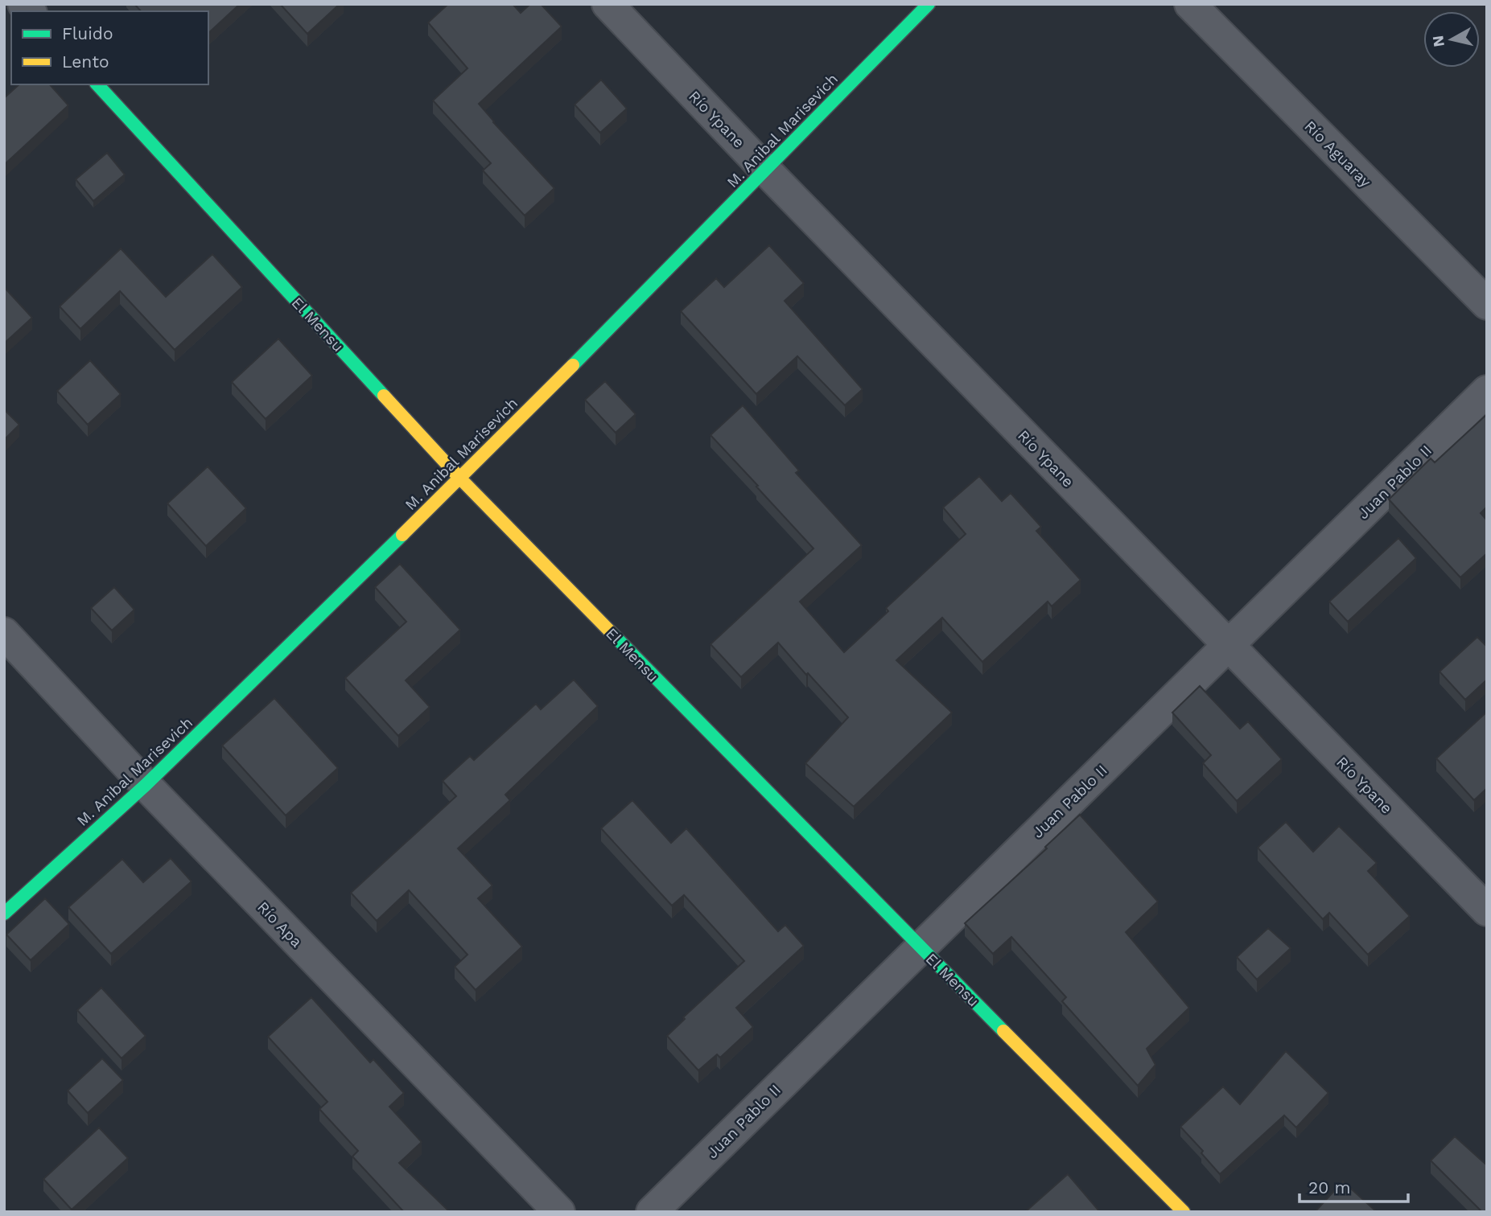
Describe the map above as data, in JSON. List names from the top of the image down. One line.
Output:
{"streets":{"street":["Río Ypane","M. Anibal Marisevich","Río Aguaray","El Mensu","Juan Pablo II","Río Apa"]},"crossings":[["Río Ypane","M. Anibal Marisevich"],["Río Ypane","Juan Pablo II"],["M. Anibal Marisevich","El Mensu"],["M. Anibal Marisevich","Río Apa"],["El Mensu","Juan Pablo II"]],"legend":["Fluido","Lento"],"scale_bar":"20 m","north":"left"}
